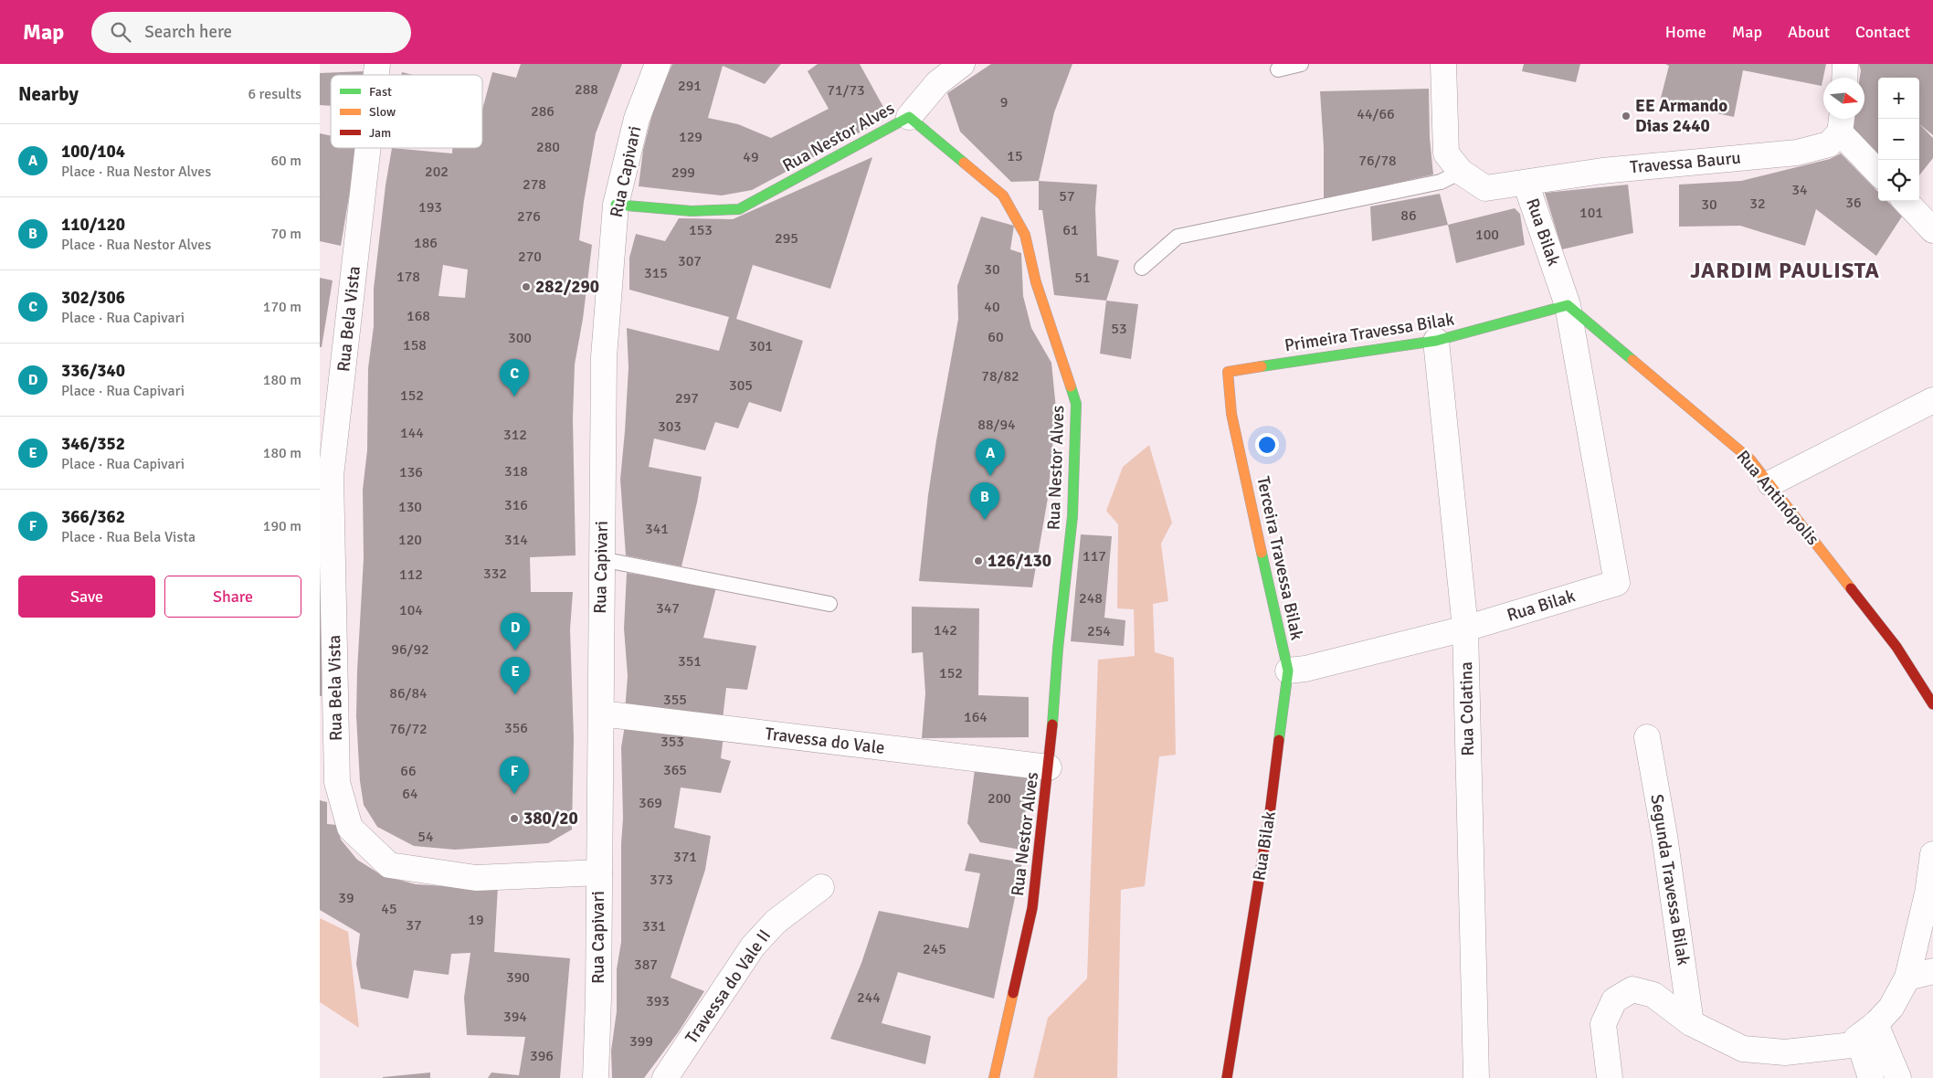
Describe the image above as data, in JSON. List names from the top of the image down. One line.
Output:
{"streets":{"street":["Rua Nestor Alves","Travessa Bauru","Rua Capivari","Rua Bilak","Rua Bela Vista","Primeira Travessa Bilak","Rua Antinópolis","Terceira Travessa Bilak","Rua Colatina","Travessa do Vale","Segunda Travessa Bilak","Travessa do Vale II"]},"crossings":[["Rua Nestor Alves","Rua Capivari"],["Rua Nestor Alves","Travessa do Vale"],["Travessa Bauru","Rua Bilak"],["Rua Capivari","Rua Bela Vista"],["Rua Capivari","Travessa do Vale"],["Rua Bilak","Primeira Travessa Bilak"],["Rua Bilak","Rua Antinópolis"],["Rua Bilak","Terceira Travessa Bilak"],["Rua Bilak","Rua Colatina"],["Primeira Travessa Bilak","Rua Antinópolis"],["Primeira Travessa Bilak","Terceira Travessa Bilak"],["Primeira Travessa Bilak","Rua Colatina"]],"districts":["JARDIM PAULISTA"],"places":["EE Armando Dias 2440","282/290","126/130","380/20"],"house_numbers":["291","288","71/73","9","286","44/66","129","280","15","49","76/78","202","299","278","34","57","36","32","30","193","101","86","276","153","61","100","295","186","270","307","30","315","178","51","40","168","53","60","300","158","301","78/82","305","152","297","88/94","303","144","312","318","136","316","130","341","120","314","117","332","112","248","347","104","142","254","96/92","351","152","86/84","355","164","356","76/72","353","365","66","64","200","369","54","371","373","39","45","19","37","331","245","387","390","244","393","394","399","396"],"legend":["Fast","Slow","Jam"],"north":"right","page":{"header":"Map","search":"Search here","nav":["Home","Map","About","Contact"],"heading":["Nearby","6 results"],"map_buttons":["+","−"],"list":[{"mark":"A","name":"100/104","note":"Place · Rua Nestor Alves","value":"60 m"},{"mark":"B","name":"110/120","note":"Place · Rua Nestor Alves","value":"70 m"},{"mark":"C","name":"302/306","note":"Place · Rua Capivari","value":"170 m"},{"mark":"D","name":"336/340","note":"Place · Rua Capivari","value":"180 m"},{"mark":"E","name":"346/352","note":"Place · Rua Capivari","value":"180 m"},{"mark":"F","name":"366/362","note":"Place · Rua Bela Vista","value":"190 m"}],"pins":["C","A","B","D","E","F"],"buttons":["Save","Share"]}}
